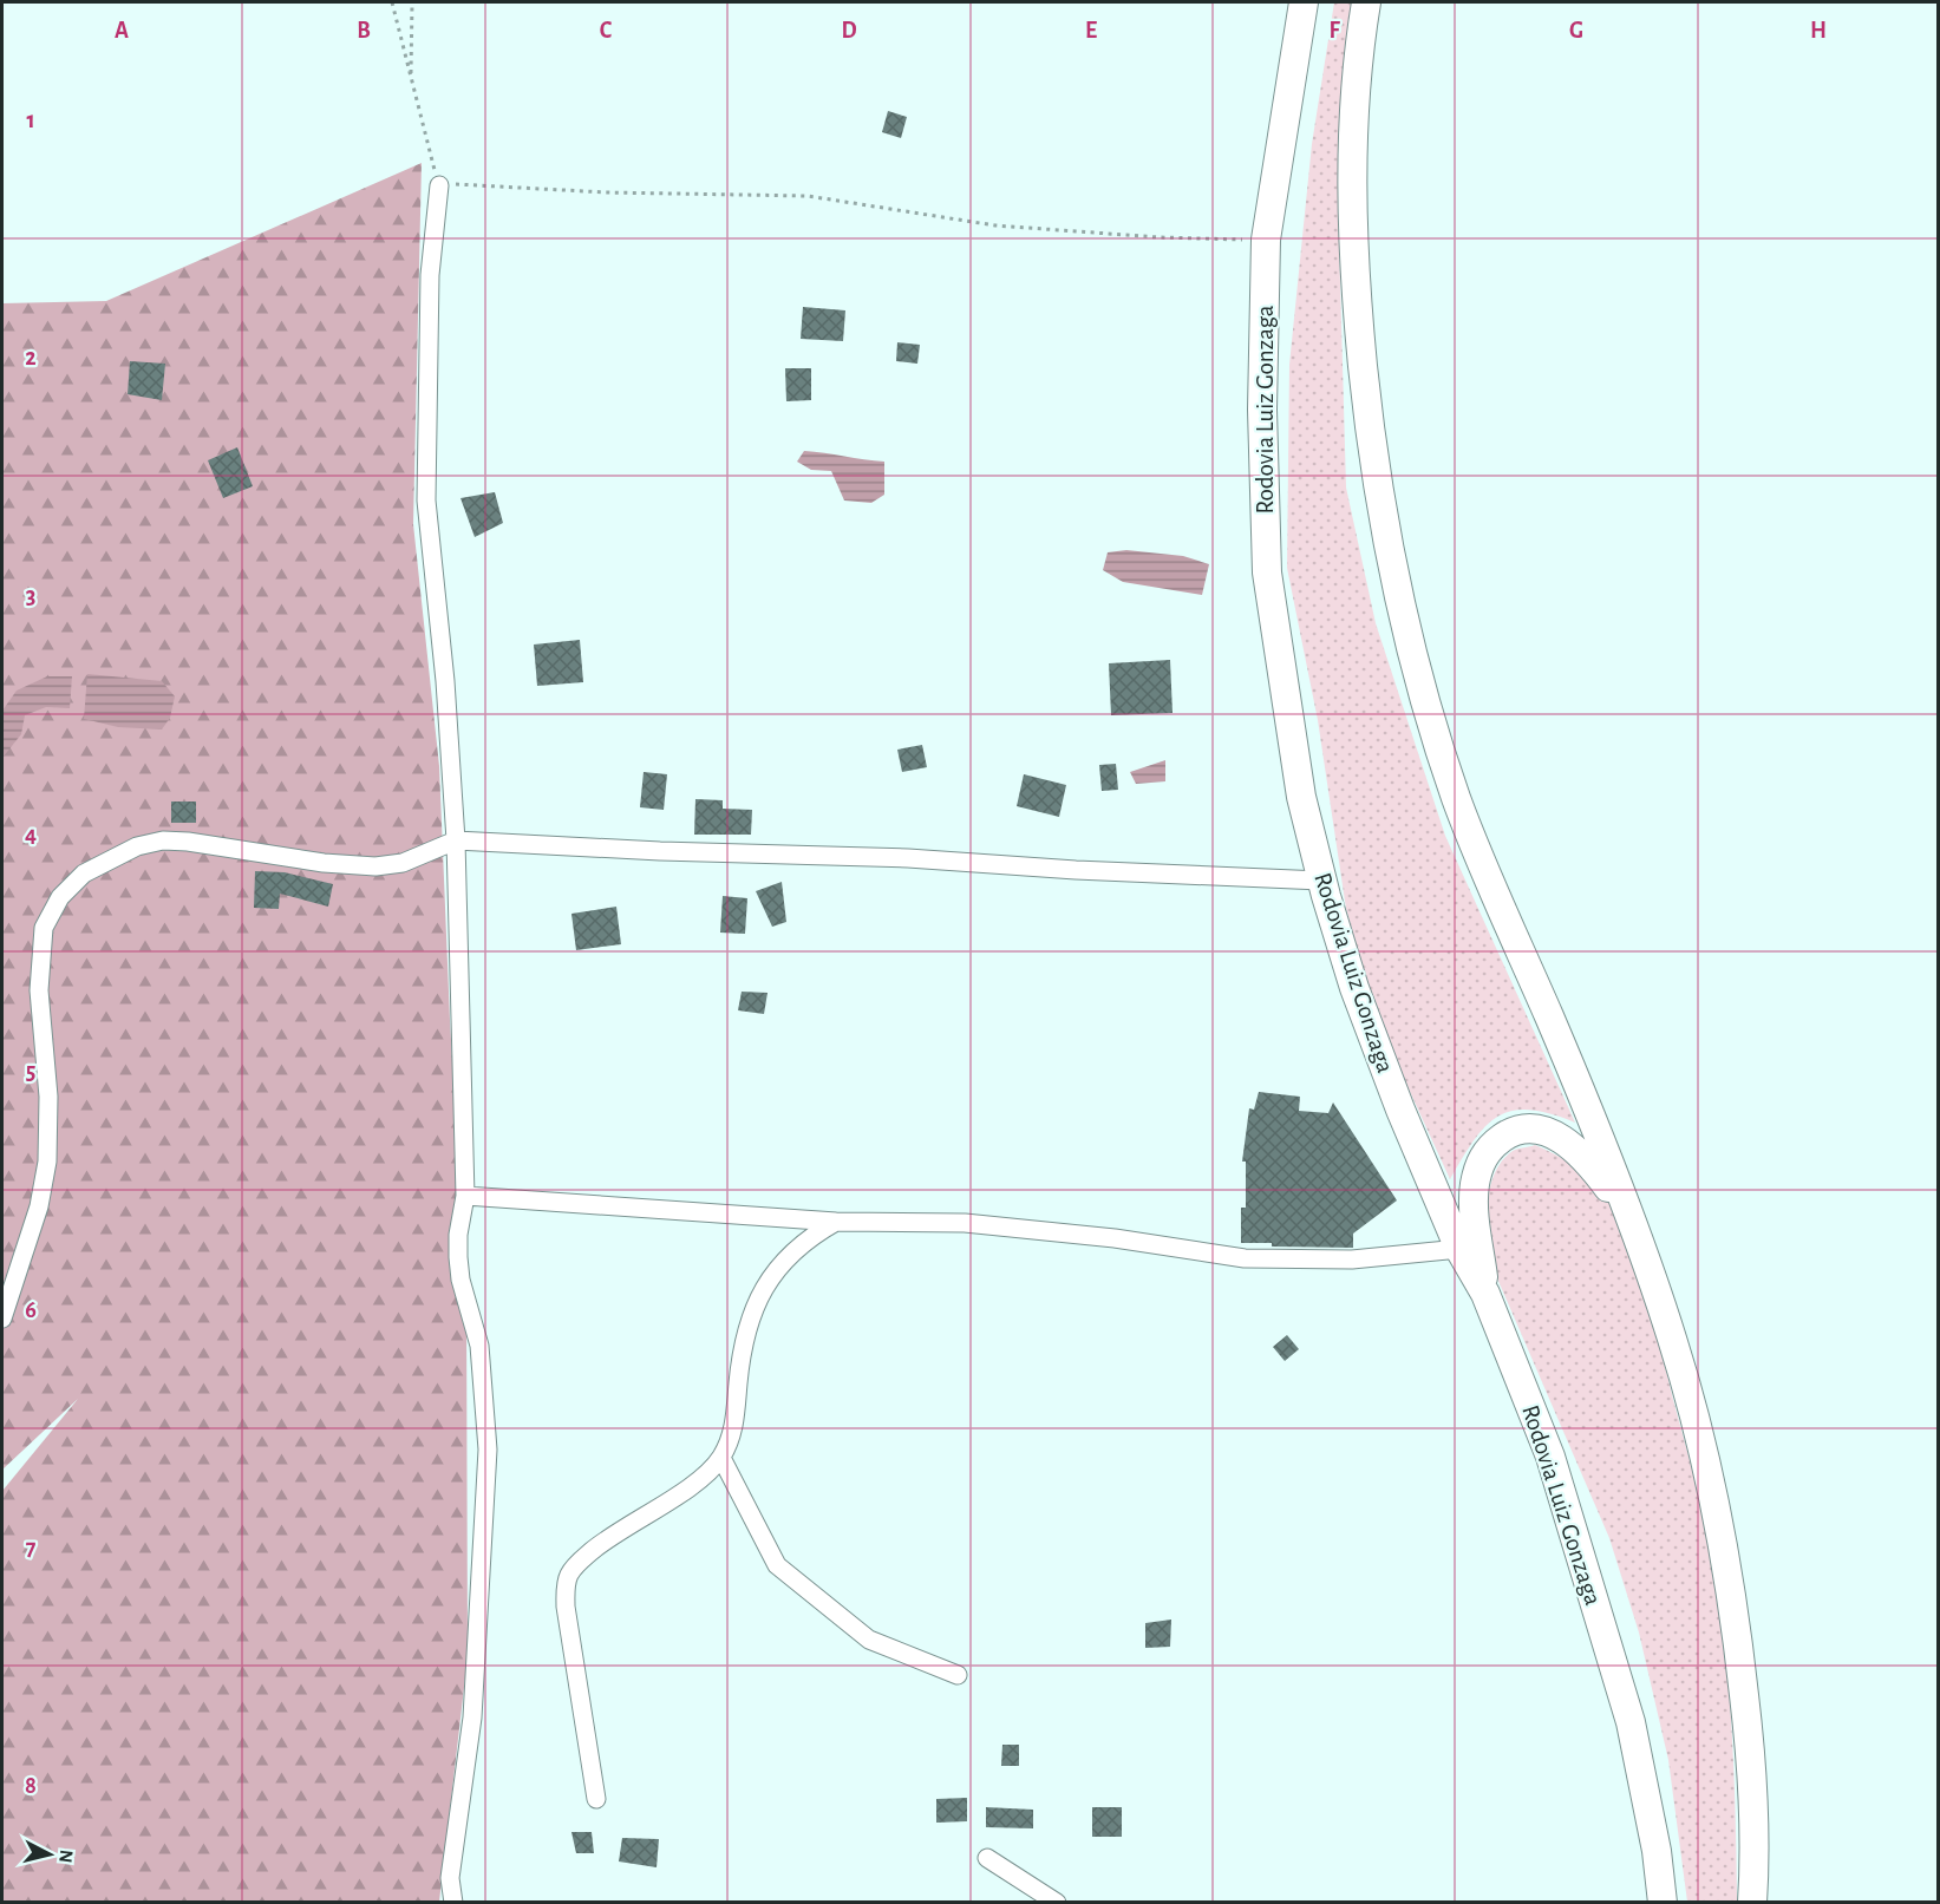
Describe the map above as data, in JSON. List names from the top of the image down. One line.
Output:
{"streets":{"highway":["Rodovia Luiz Gonzaga"]},"north":"right","grid":{"columns":["A","B","C","D","E","F","G","H"],"rows":["1","2","3","4","5","6","7","8"]}}
